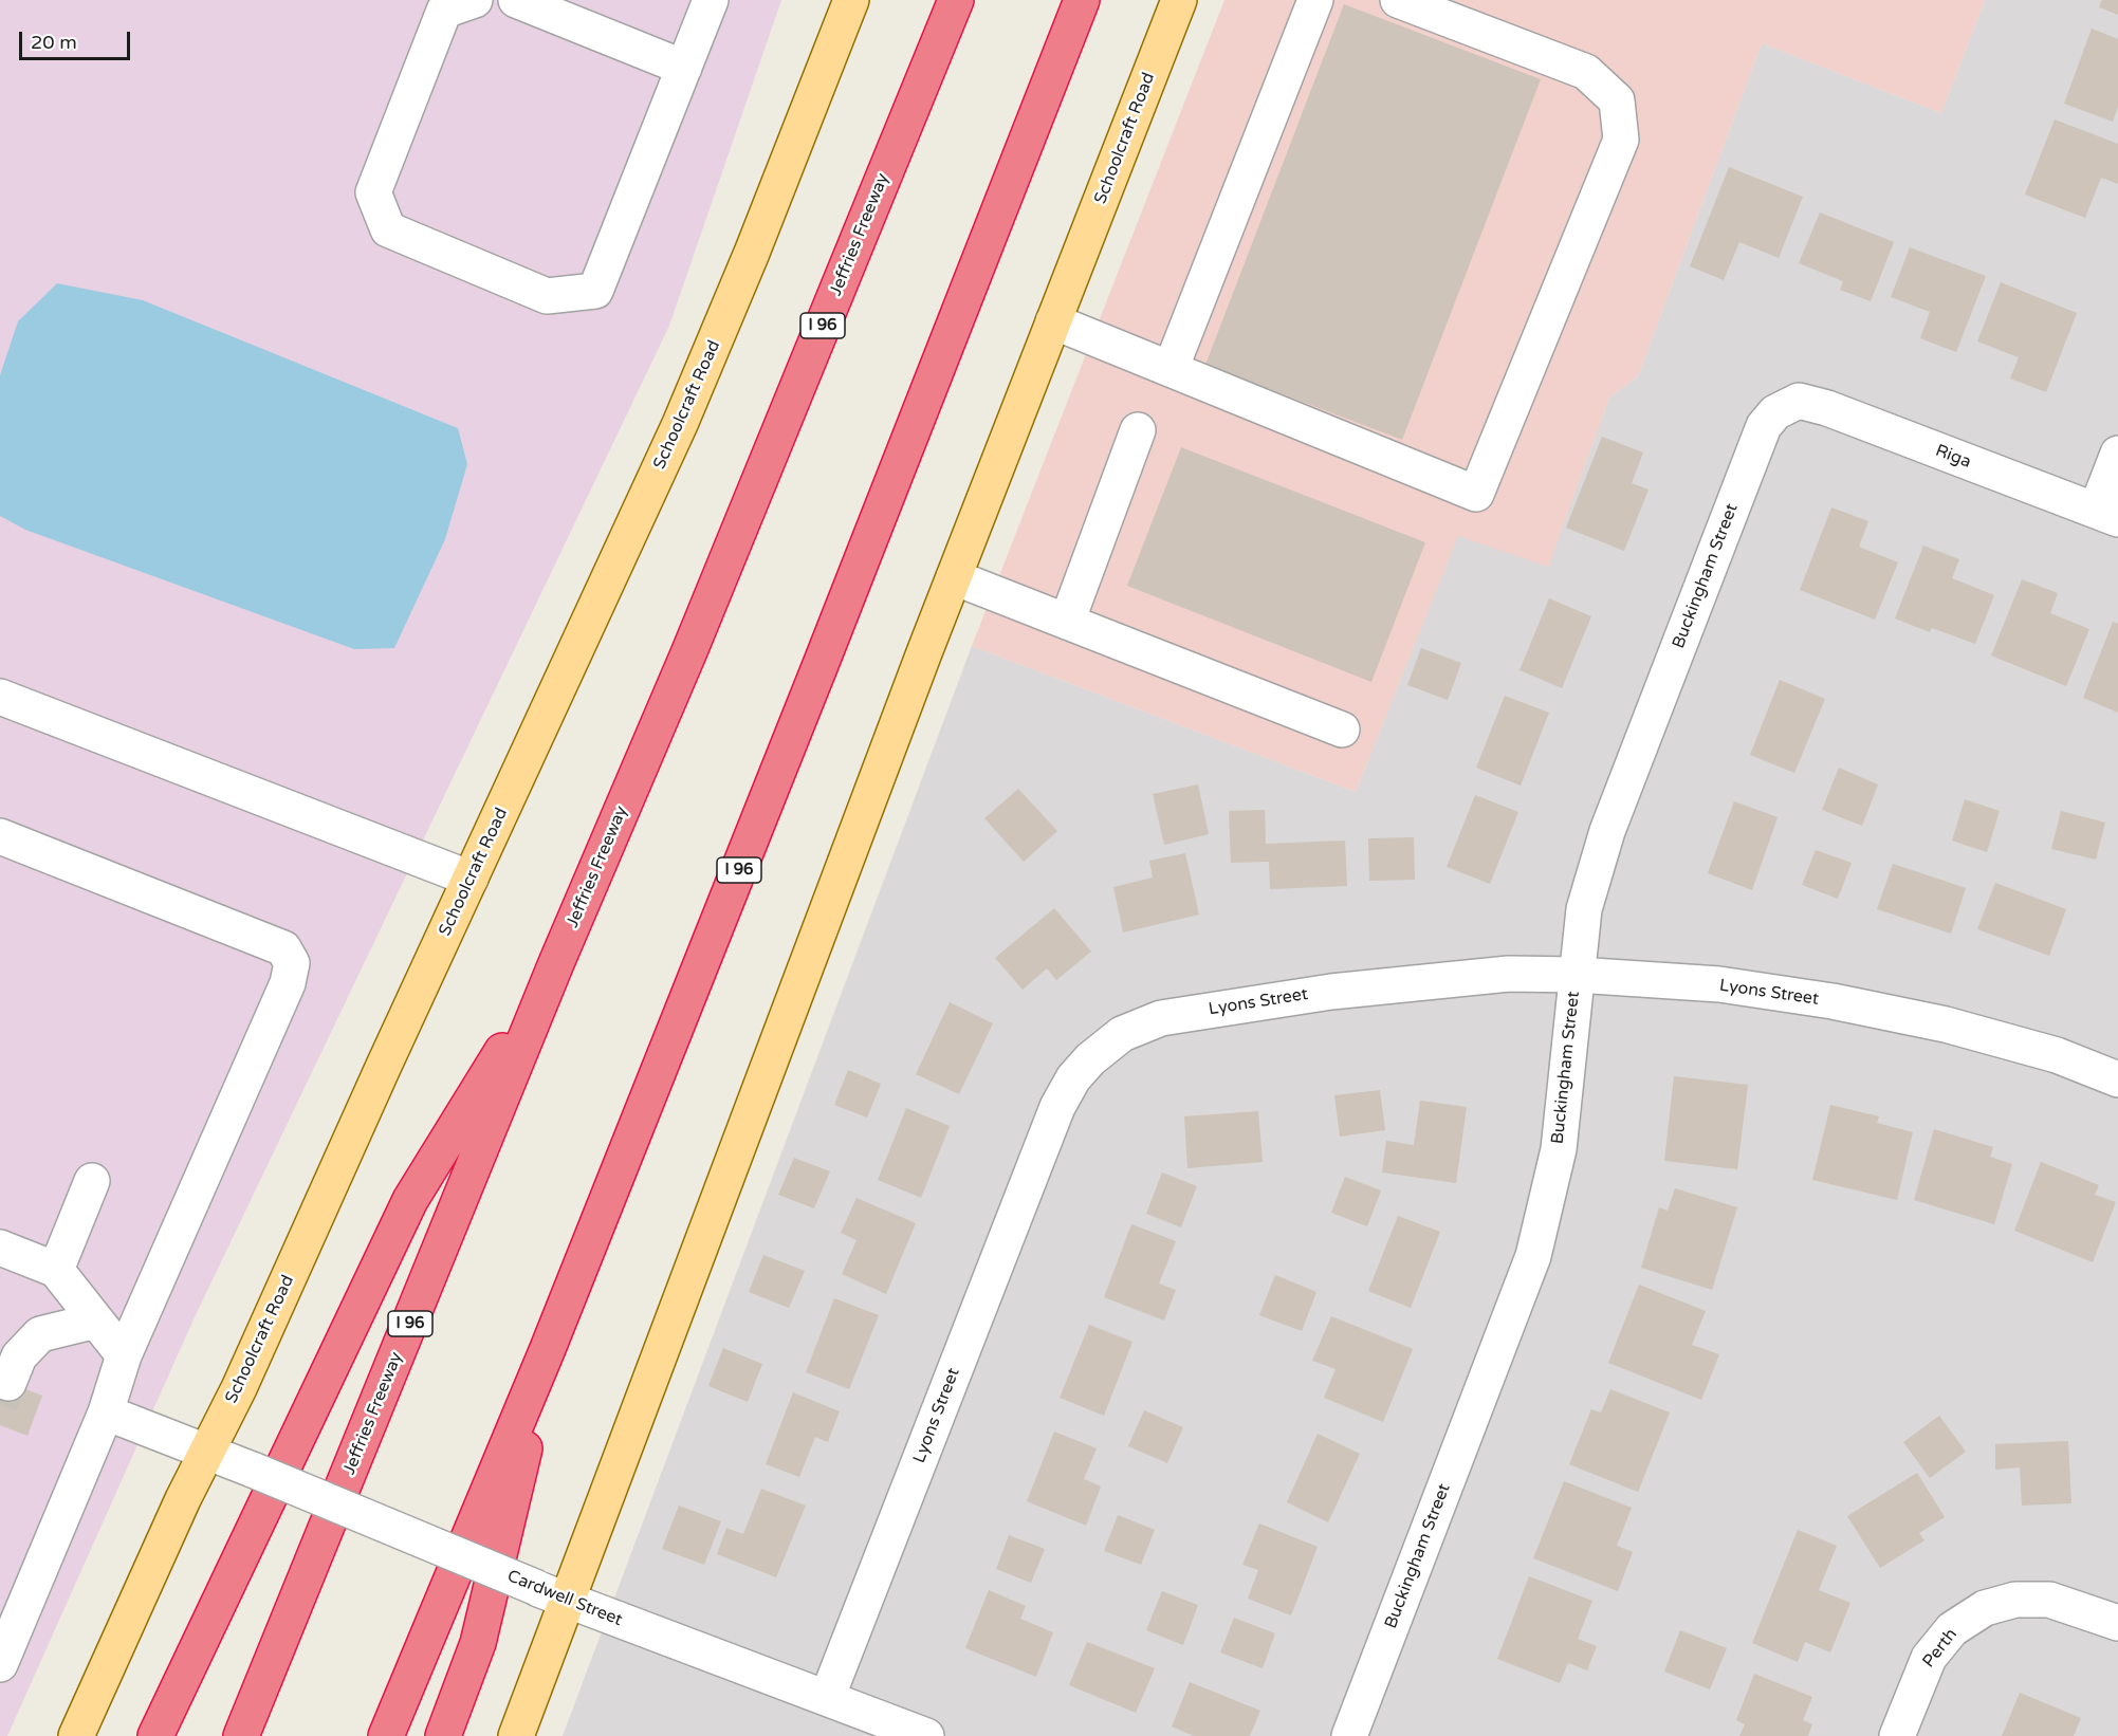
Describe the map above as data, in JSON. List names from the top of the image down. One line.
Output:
{"streets":{"highway":["Jeffries Freeway","I 96"],"main road":["Schoolcraft Road"],"street":["Riga","Buckingham Street","Lyons Street","Cardwell Street","Perth"]},"crossings":[["Schoolcraft Road","Cardwell Street"],["Riga","Buckingham Street"],["Buckingham Street","Lyons Street"],["Lyons Street","Cardwell Street"]],"scale_bar":"20 m"}
